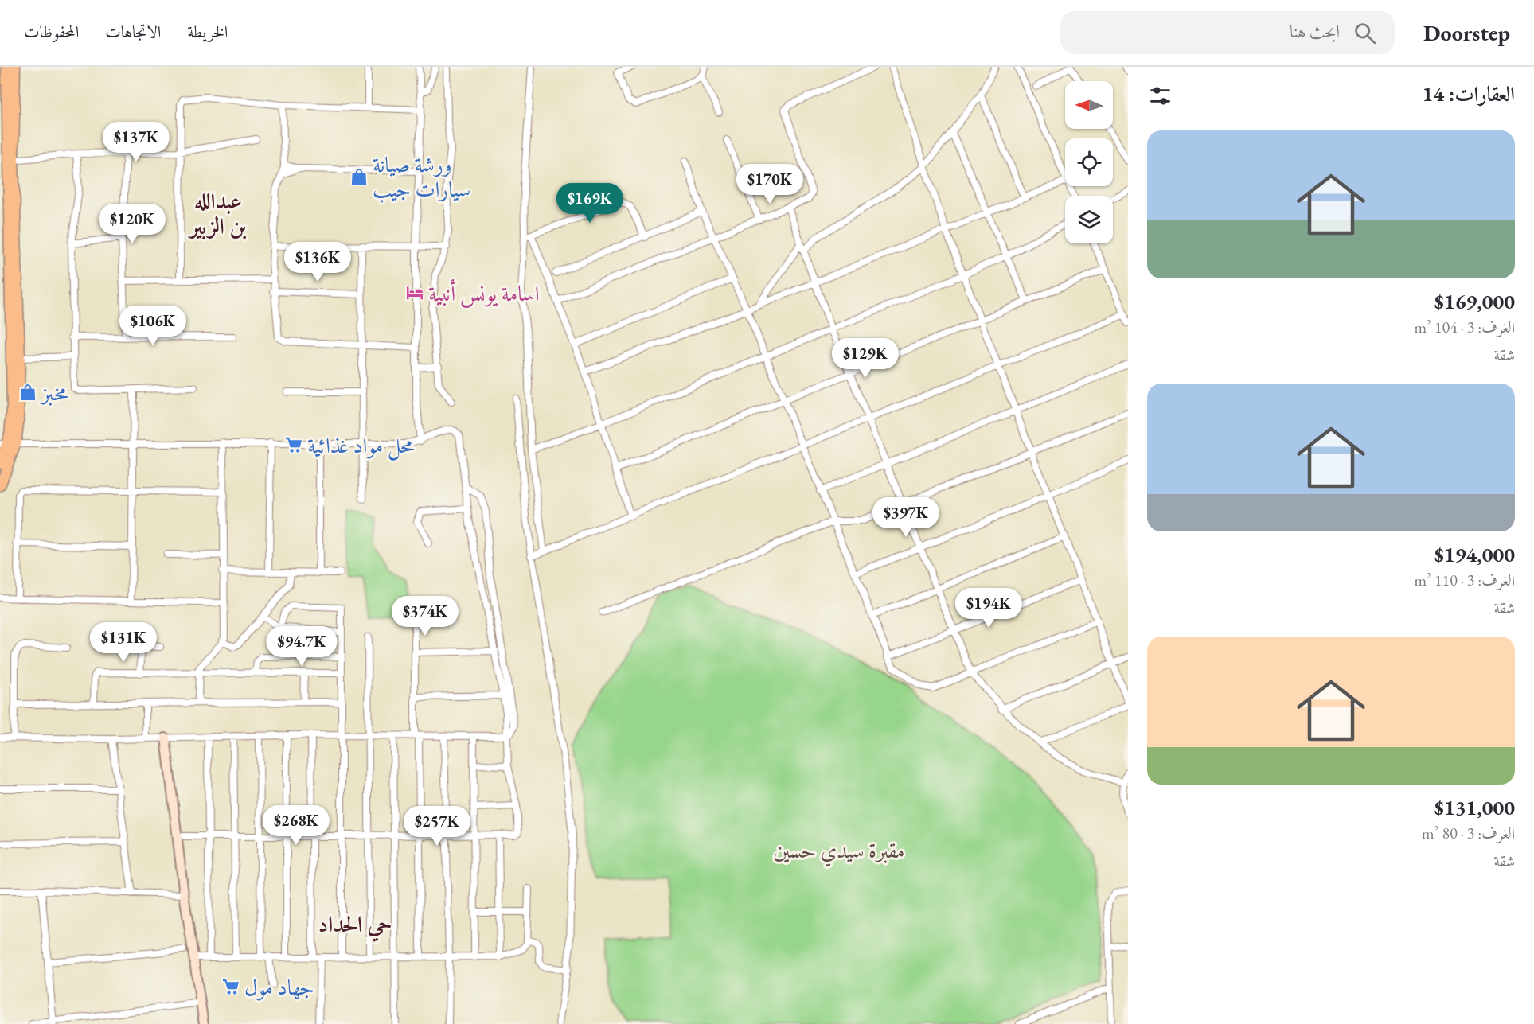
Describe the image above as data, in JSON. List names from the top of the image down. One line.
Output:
{"districts":["عبدالله بن الزبير","حي الحداد"],"parks":["مقبرة سيدي حسين"],"places":{"shop":["ورشة صيانة سيارات جيب","مخبز"],"hotel":["اسامة يونس أنبية"],"supermarket":["محل مواد غذائية","جهاد مول"]},"north":"left","page":{"header":"Doorstep","search":"ابحث هنا","nav":["الخريطة","الاتجاهات","المحفوظات"],"heading":"العقارات: 14","price":["$137K","$170K","$169K","$120K","$136K","$106K","$129K","$397K","$194K","$374K","$131K","$94.7K","$268K","$257K"],"list":[{"name":"$169,000","note":"الغرف: 3 · 104 m² · شقة"},{"name":"$194,000","note":"الغرف: 3 · 110 m² · شقة"},{"name":"$131,000","note":"الغرف: 3 · 80 m² · شقة"}]}}
